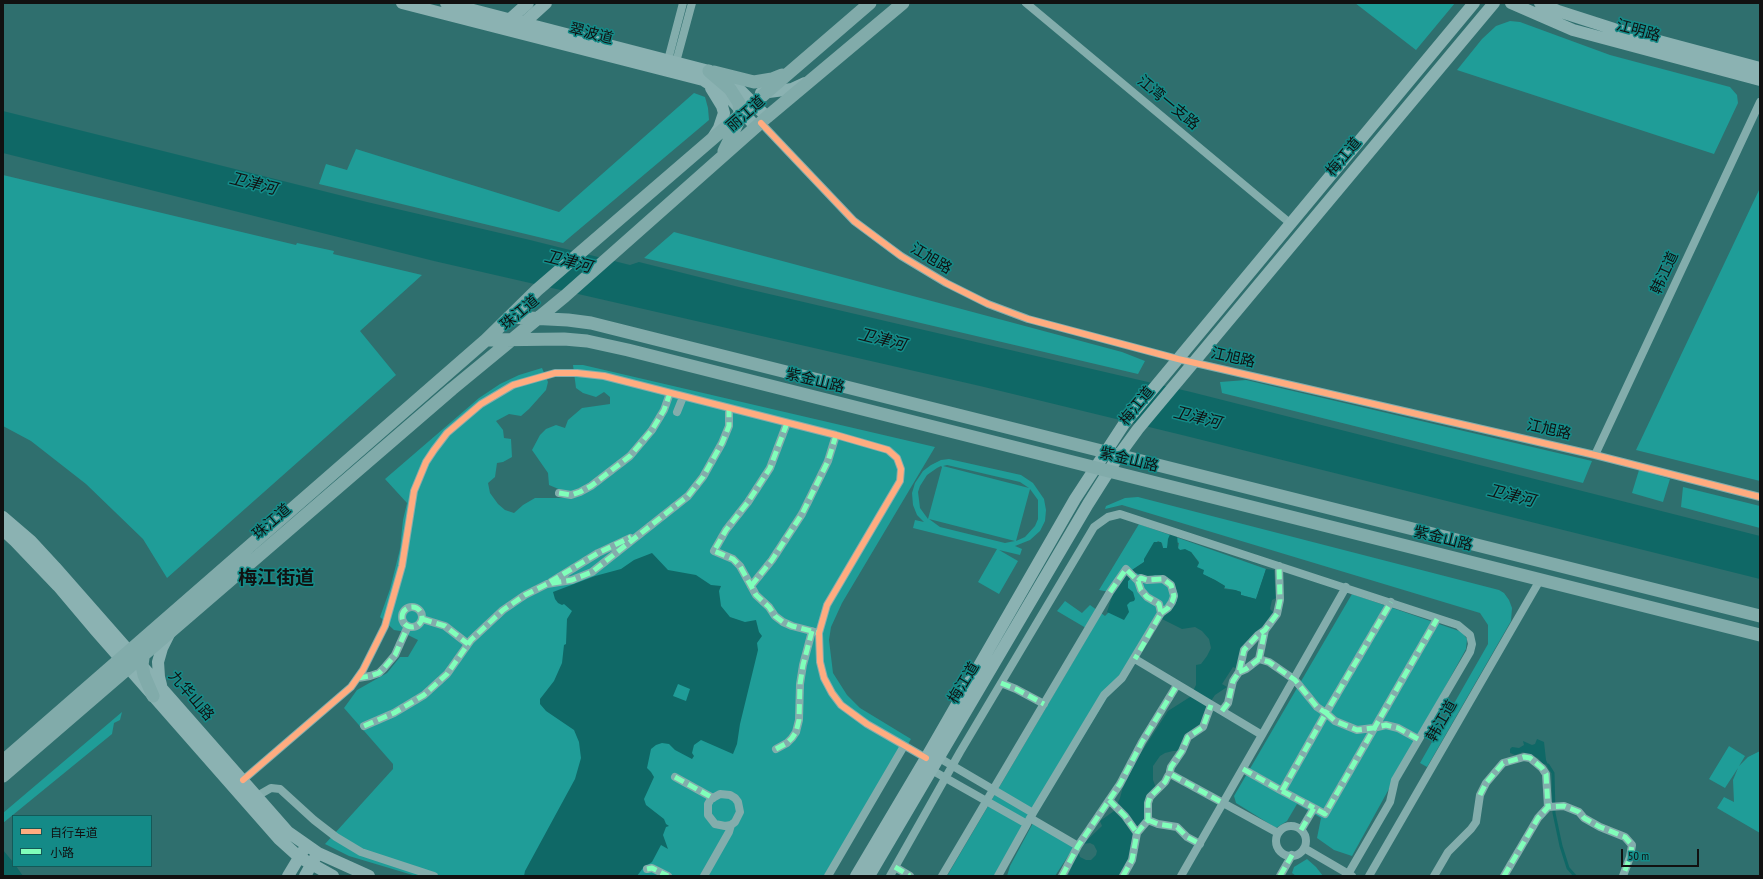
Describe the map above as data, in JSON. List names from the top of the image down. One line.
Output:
{"streets":{"main road":["丽江道","珠江道","紫金山路"],"street":["江明路","翠波道","江湾一支路","梅江道","江旭路","韩江道","九华山路"]},"crossings":[["翠波道","丽江道"],["翠波道","江旭路"],["江湾一支路","梅江道"],["丽江道","江旭路"],["丽江道","珠江道"],["梅江道","江旭路"],["梅江道","紫金山路"],["江旭路","韩江道"],["韩江道","紫金山路"],["珠江道","紫金山路"]],"districts":["梅江街道"],"water":["卫津河"],"legend":["自行车道","小路"],"scale_bar":"50 m"}
